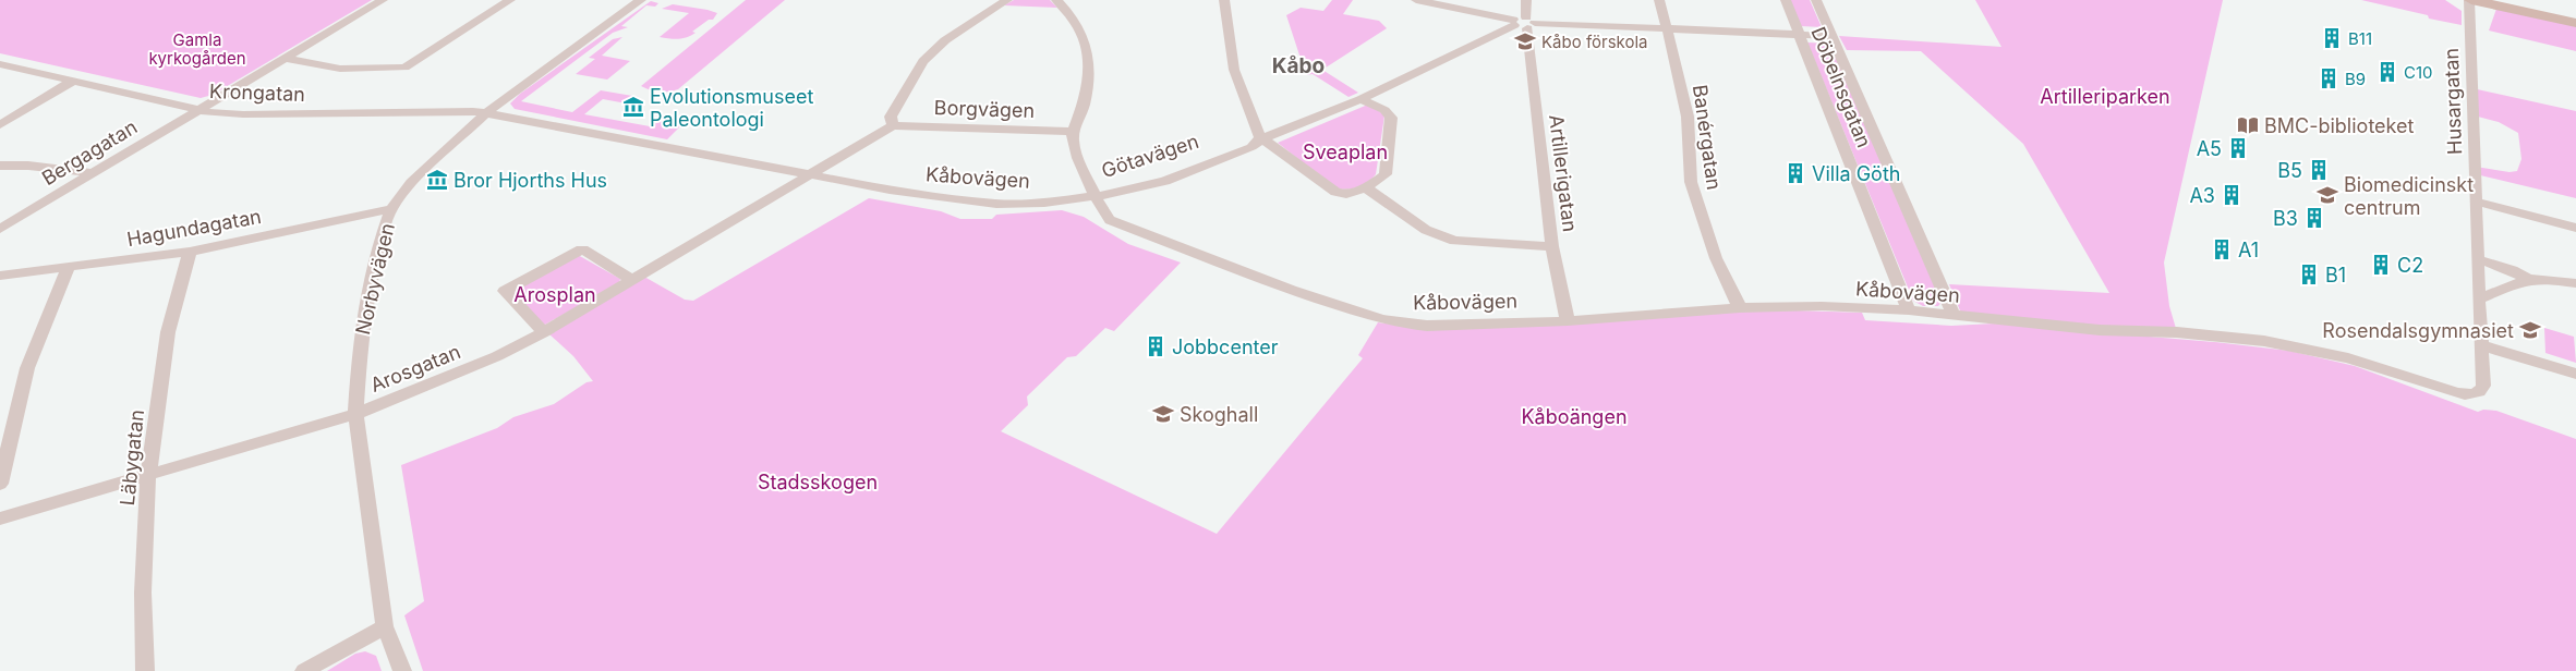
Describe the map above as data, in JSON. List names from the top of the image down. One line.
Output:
{"streets":{"street":["Döbelnsgatan","Krongatan","Husargatan","Borgvägen","Banérgatan","Bergagatan","Götavägen","Artillerigatan","Kåbovägen","Hagundagatan","Norbyvägen","Arosgatan","Läbygatan"]},"crossings":[["Döbelnsgatan","Kåbovägen"],["Krongatan","Bergagatan"],["Krongatan","Kåbovägen"],["Krongatan","Norbyvägen"],["Husargatan","Kåbovägen"],["Banérgatan","Kåbovägen"],["Götavägen","Artillerigatan"],["Götavägen","Kåbovägen"],["Artillerigatan","Kåbovägen"],["Kåbovägen","Norbyvägen"],["Kåbovägen","Arosgatan"],["Hagundagatan","Norbyvägen"],["Hagundagatan","Läbygatan"],["Norbyvägen","Arosgatan"],["Arosgatan","Läbygatan"]],"districts":["Kåbo"],"parks":["Gamla kyrkogården","Artilleriparken","Sveaplan","Arosplan","Kåboängen","Stadsskogen"],"places":{"building":["B11","C10","B9","A5","B5","Villa Göth","A3","B3","A1","C2","B1","Jobbcenter"],"school or university":["Kåbo förskola","Biomedicinskt centrum","Rosendalsgymnasiet","Skoghall"],"museum":["Evolutionsmuseet Paleontologi","Bror Hjorths Hus"],"library":["BMC-biblioteket"]}}
